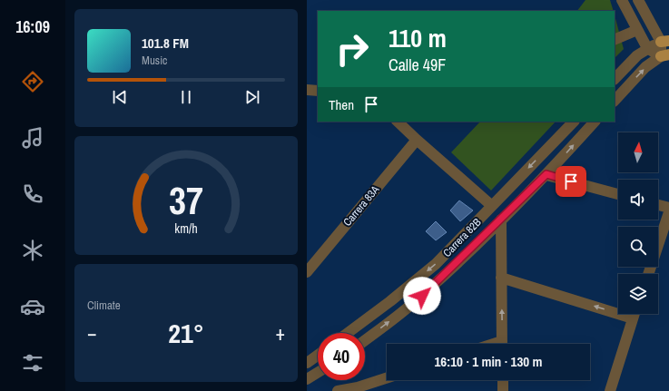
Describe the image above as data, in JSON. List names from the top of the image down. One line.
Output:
{"streets":{"street":["Carrera 83A","Carrera 82B"]},"north":"top","page":{"tabs":"16:09","turn":["110 m","Calle 49F"],"song":["101.8 FM","Music"],"then":"Then","tile":"Climate","heat":["−","21°","+"],"limit":"40","trip":"16:10 · 1 min · 130 m","gauge":["37","km/h"]}}
